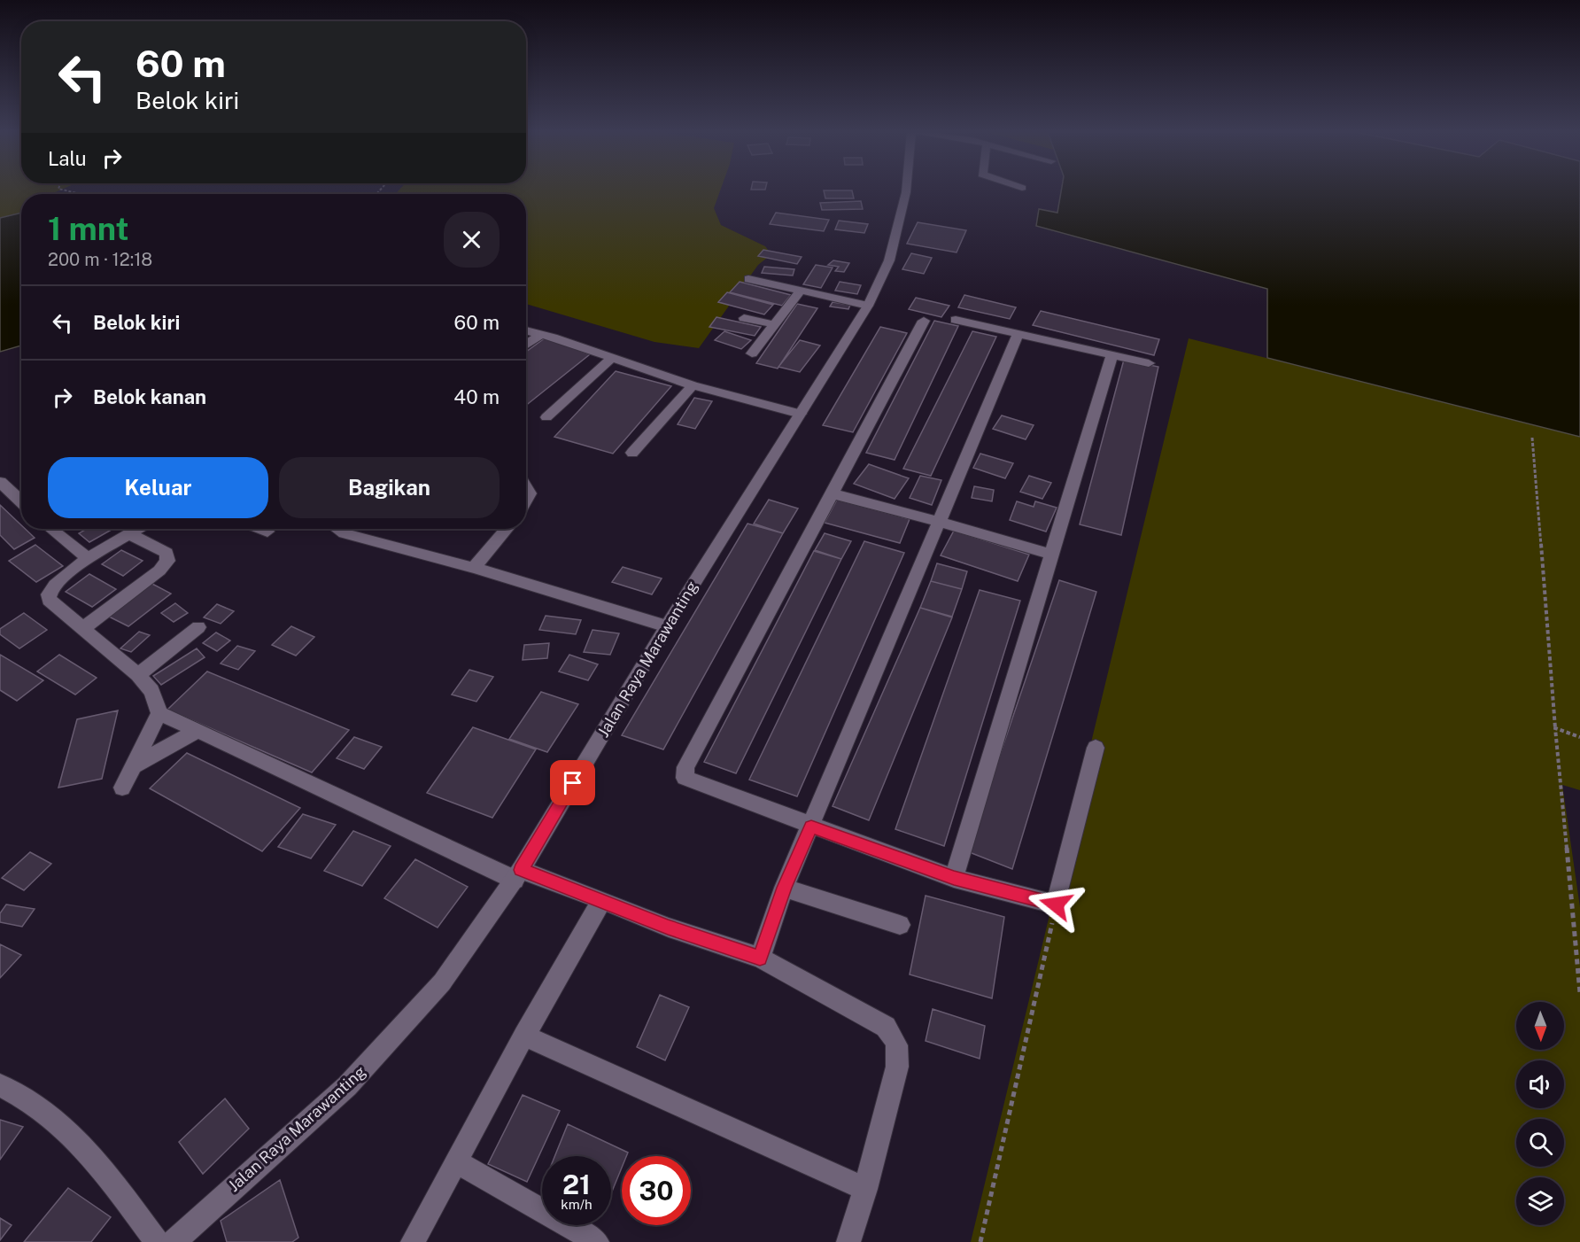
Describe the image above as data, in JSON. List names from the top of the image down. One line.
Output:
{"streets":{"street":["Jalan Raya Marawanting"]},"north":"bottom","page":{"turn":["60 m","Belok kiri"],"then":"Lalu","heading":["1 mnt","200 m · 12:18"],"list":[{"name":"Belok kiri","value":"60 m"},{"name":"Belok kanan","value":"40 m"}],"buttons":["Keluar","Bagikan"],"speed":"21 km/h","limit":"30"}}
